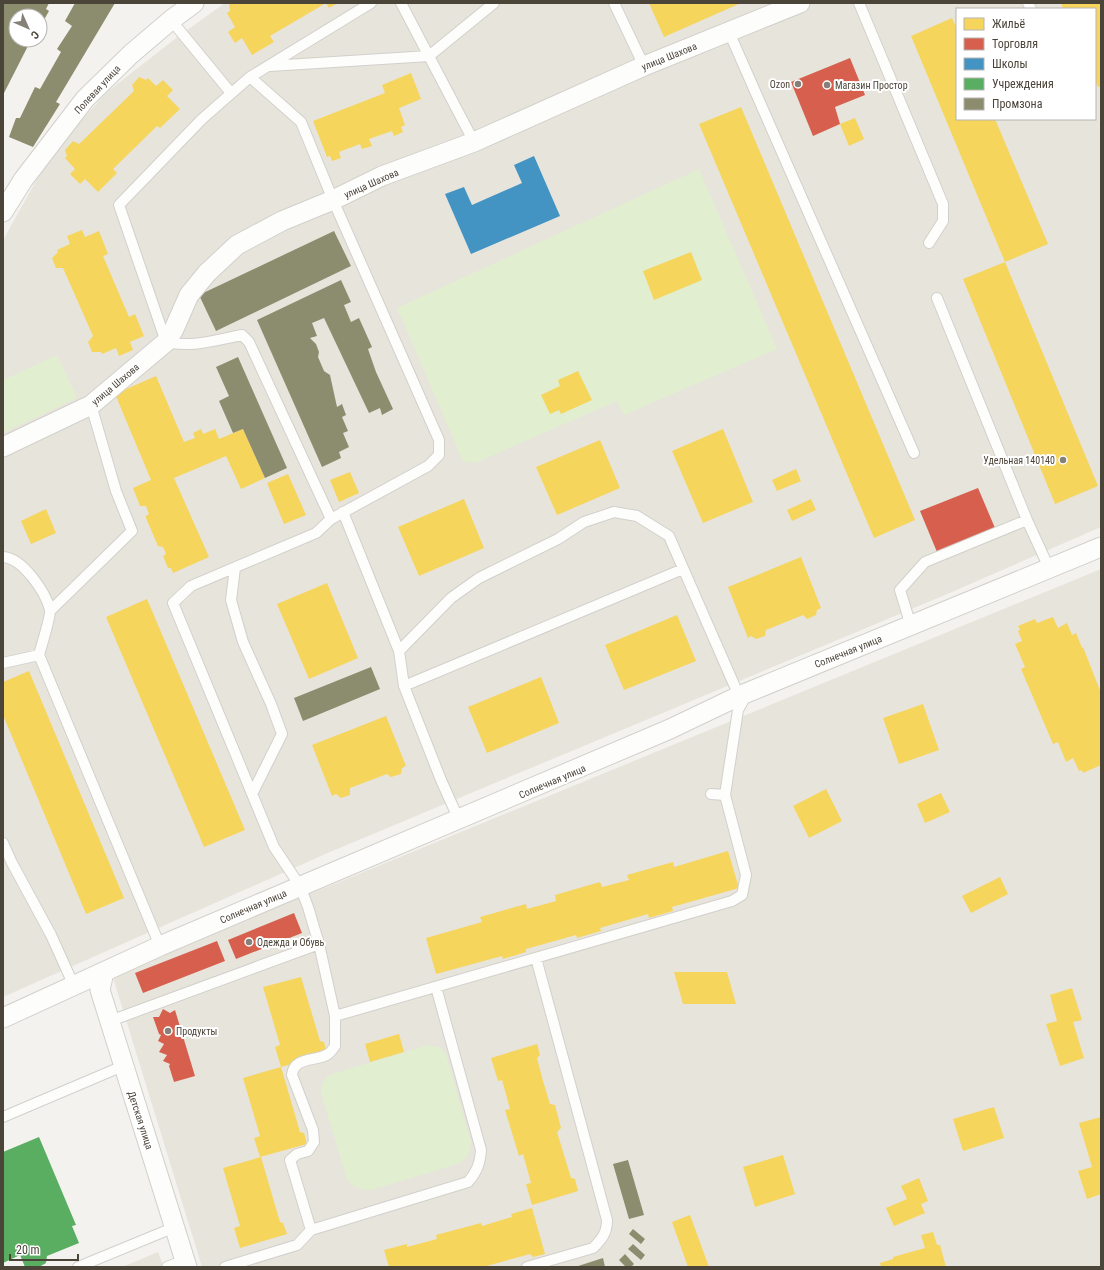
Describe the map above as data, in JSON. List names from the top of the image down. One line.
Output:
{"streets":{"street":["улица Шахова","Полевая улица","Солнечная улица","Детская улица"]},"crossings":[["Солнечная улица","Детская улица"]],"places":["Ozon","Магазин Простор","Удельная 140140","Одежда и Обувь","Продукты"],"legend":["Жильё","Торговля","Школы","Учреждения","Промзона"],"scale_bar":"20 m","north":"bottom right"}
